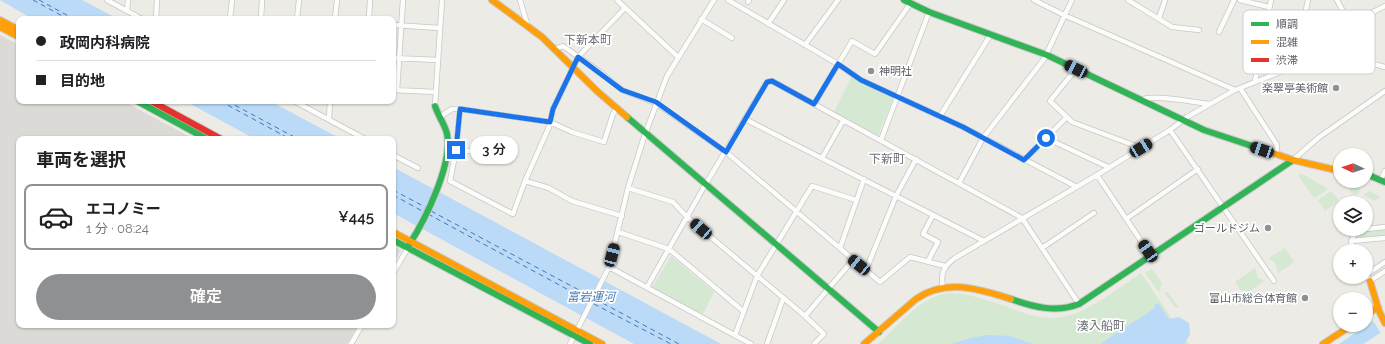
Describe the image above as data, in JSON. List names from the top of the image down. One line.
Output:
{"districts":["下新本町","下新町","湊入船町"],"water":["富岩運河"],"places":["神明社","楽翠亭美術館","ゴールドジム","富山市総合体育館"],"legend":["順調","混雑","渋滞"],"north":"left","page":{"banner":["政岡内科病院","目的地"],"bubble":"3 分","heading":"車両を選択","map_buttons":["+","−"],"list":[{"name":"エコノミー","note":"1 分 · 08:24","value":"¥445"}],"buttons":"確定"}}
